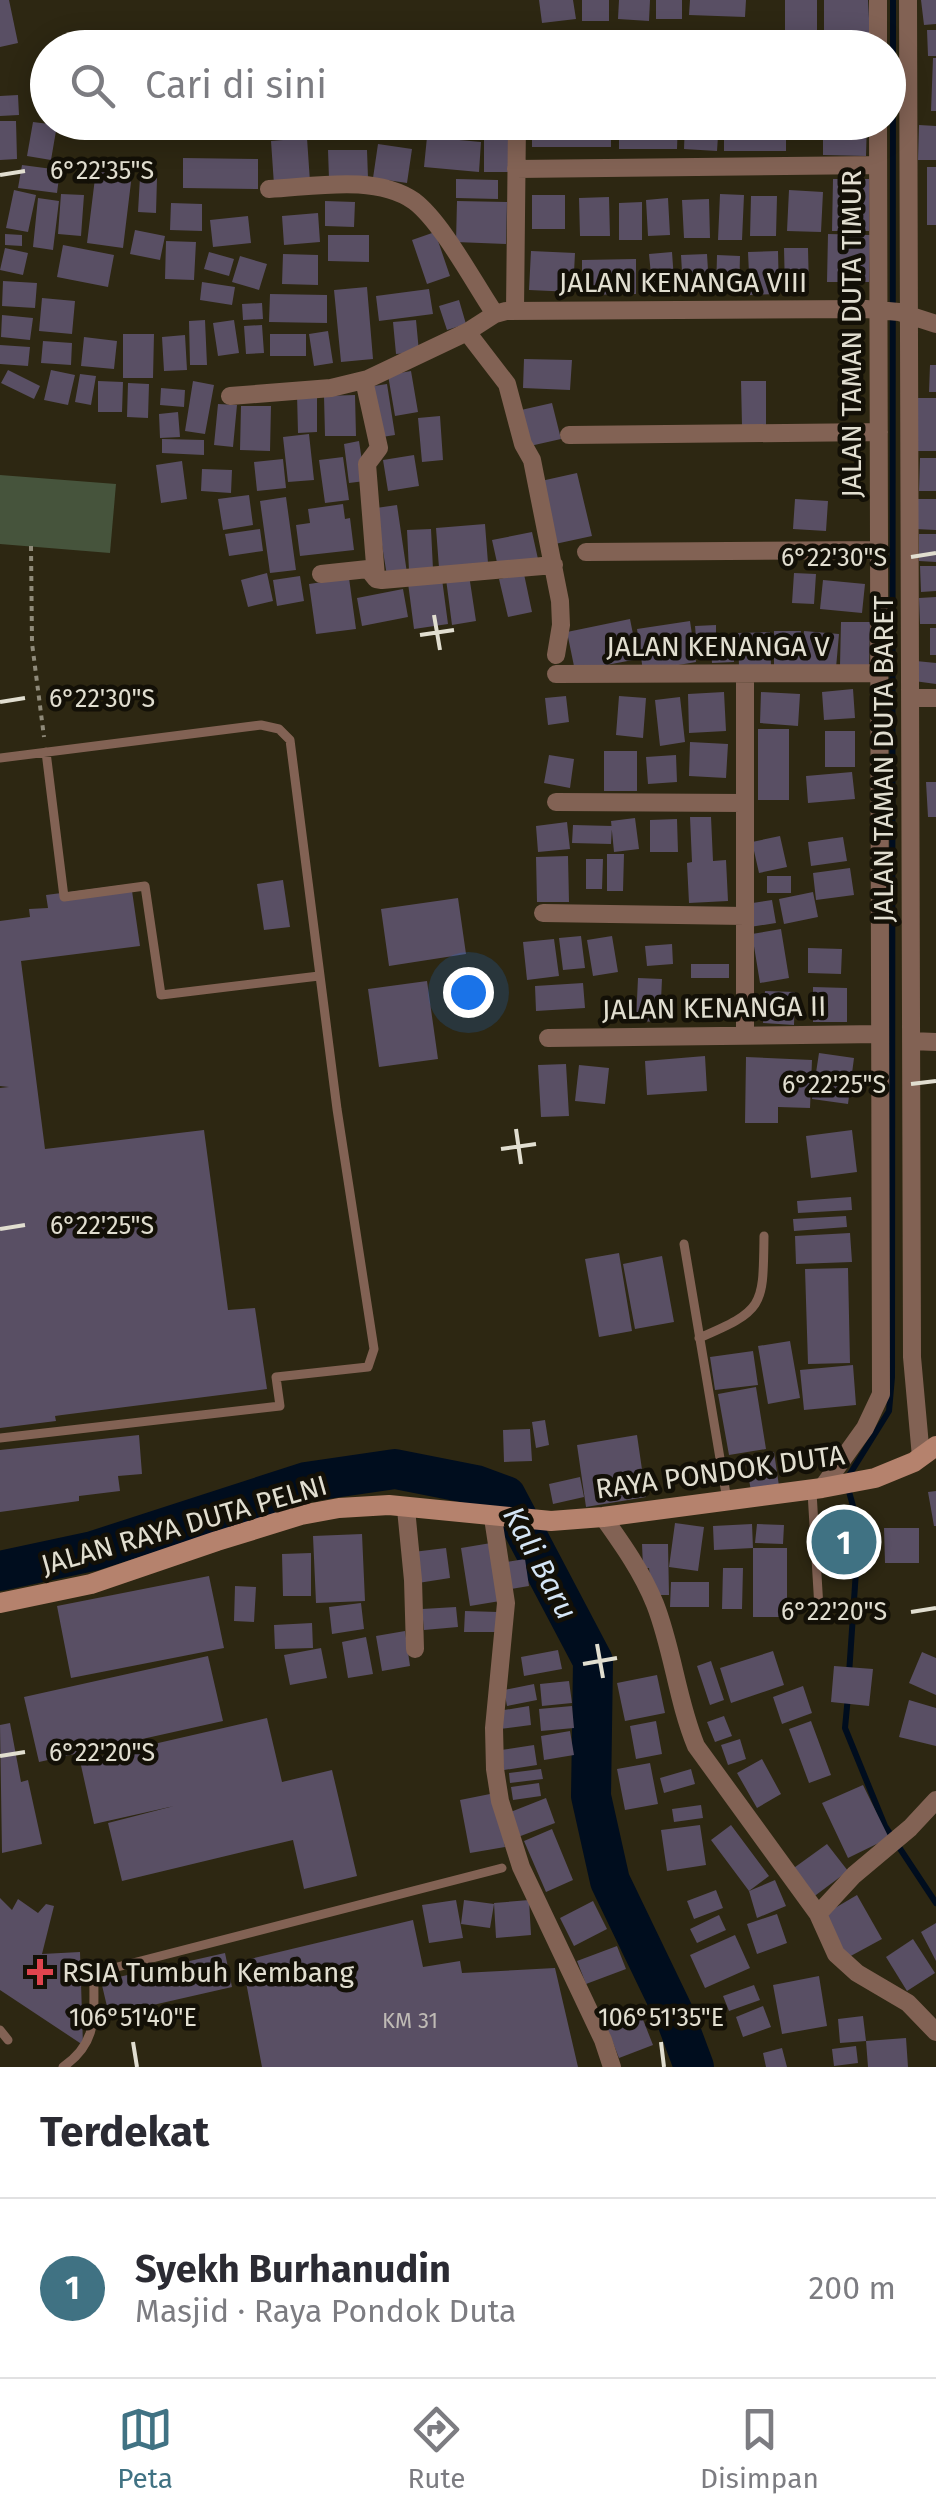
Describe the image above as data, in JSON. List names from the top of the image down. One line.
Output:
{"streets":{"main road":["RAYA PONDOK DUTA","JALAN RAYA DUTA PELNI"],"street":["JALAN KENANGA VIII","JALAN TAMAN DUTA TIMUR","JALAN KENANGA V","JALAN TAMAN DUTA BARET","JALAN KENANGA II"]},"crossings":[["JALAN KENANGA VIII","JALAN TAMAN DUTA TIMUR"],["JALAN KENANGA VIII","JALAN TAMAN DUTA BARET"],["JALAN TAMAN DUTA TIMUR","JALAN KENANGA V"],["JALAN TAMAN DUTA TIMUR","JALAN TAMAN DUTA BARET"],["JALAN TAMAN DUTA TIMUR","JALAN KENANGA II"],["JALAN TAMAN DUTA TIMUR","RAYA PONDOK DUTA"],["JALAN TAMAN DUTA BARET","RAYA PONDOK DUTA"],["RAYA PONDOK DUTA","JALAN RAYA DUTA PELNI"]],"water":["Kali Baru"],"places":{"health":["RSIA Tumbuh Kembang"]},"house_numbers":["KM 31"],"page":{"search":"Cari di sini","pins":"1","heading":"Terdekat","list":[{"mark":"1","name":"Syekh Burhanudin","note":"Masjid · Raya Pondok Duta","value":"200 m"}],"nav":["Peta","Rute","Disimpan"]},"coordinates":["6°22'35\"S","6°22'30\"S","6°22'25\"S","6°22'20\"S","106°51'40\"E","106°51'35\"E"]}
